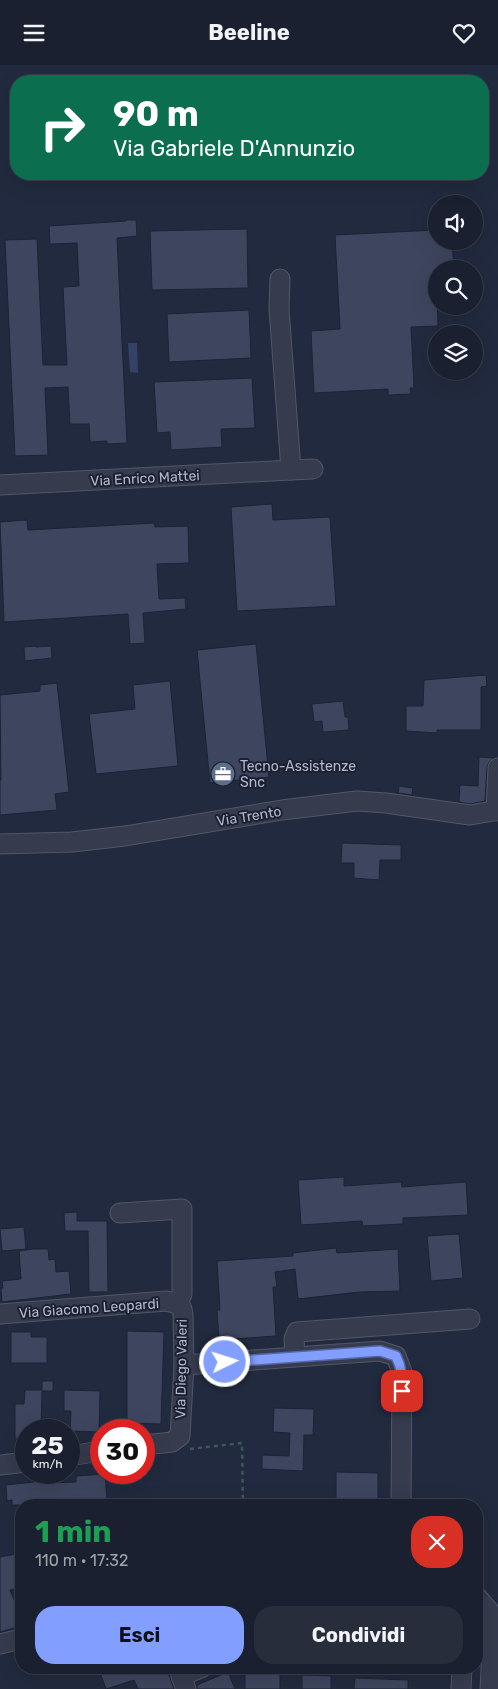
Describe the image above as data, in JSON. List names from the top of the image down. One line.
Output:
{"streets":{"street":["Via Enrico Mattei","Via Trento","Via Giacomo Leopardi","Via Diego Valeri"]},"crossings":[["Via Giacomo Leopardi","Via Diego Valeri"]],"places":{"office":["Tecno-Assistenze Snc"]},"page":{"header":"Beeline","turn":["90 m","Via Gabriele D'Annunzio"],"speed":"25 km/h","limit":"30","heading":["1 min","110 m · 17:32"],"buttons":["Esci","Condividi"]}}
